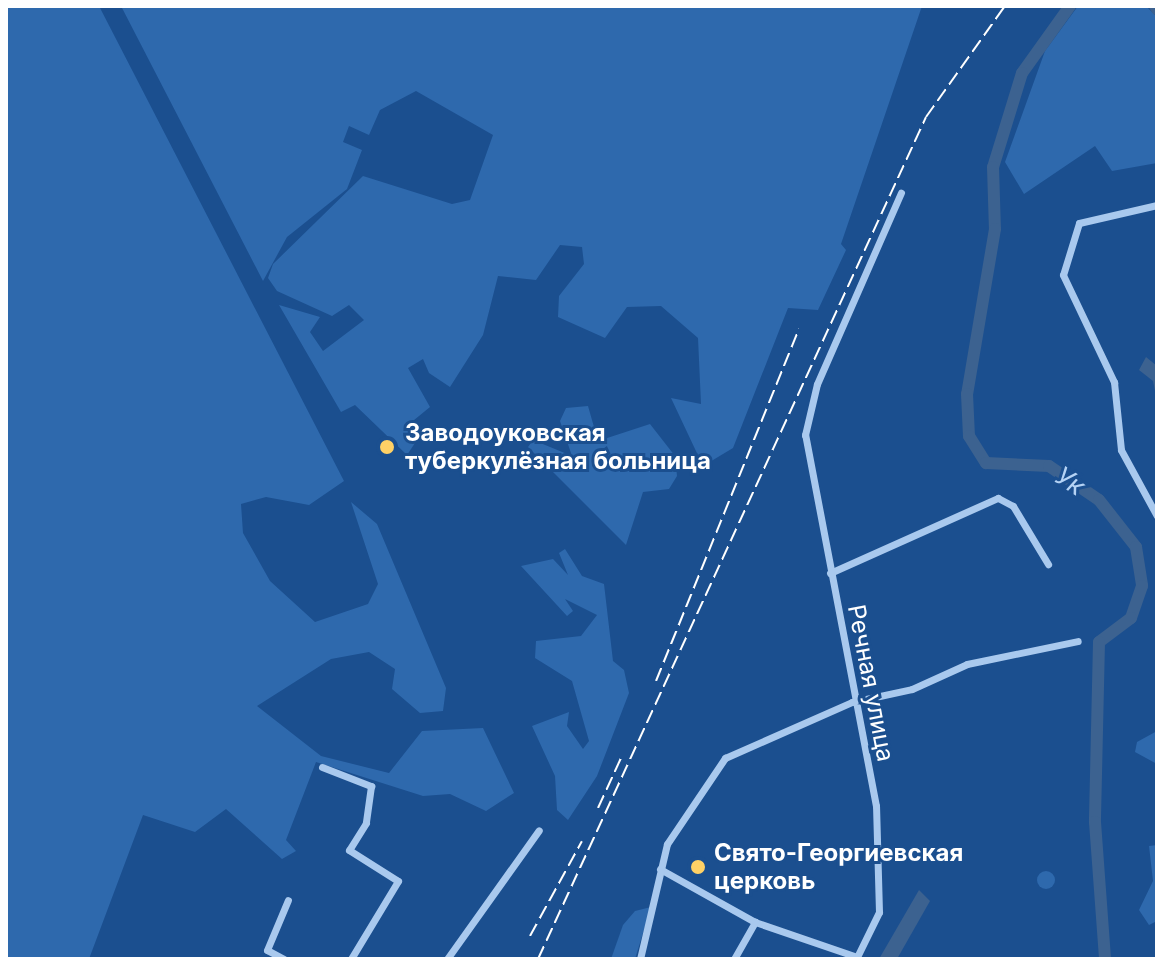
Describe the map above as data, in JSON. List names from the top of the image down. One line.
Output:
{"streets":{"street":["Речная улица"]},"water":["Ук"],"places":["Заводоуковская туберкулёзная больница","Свято-Георгиевская церковь"]}
